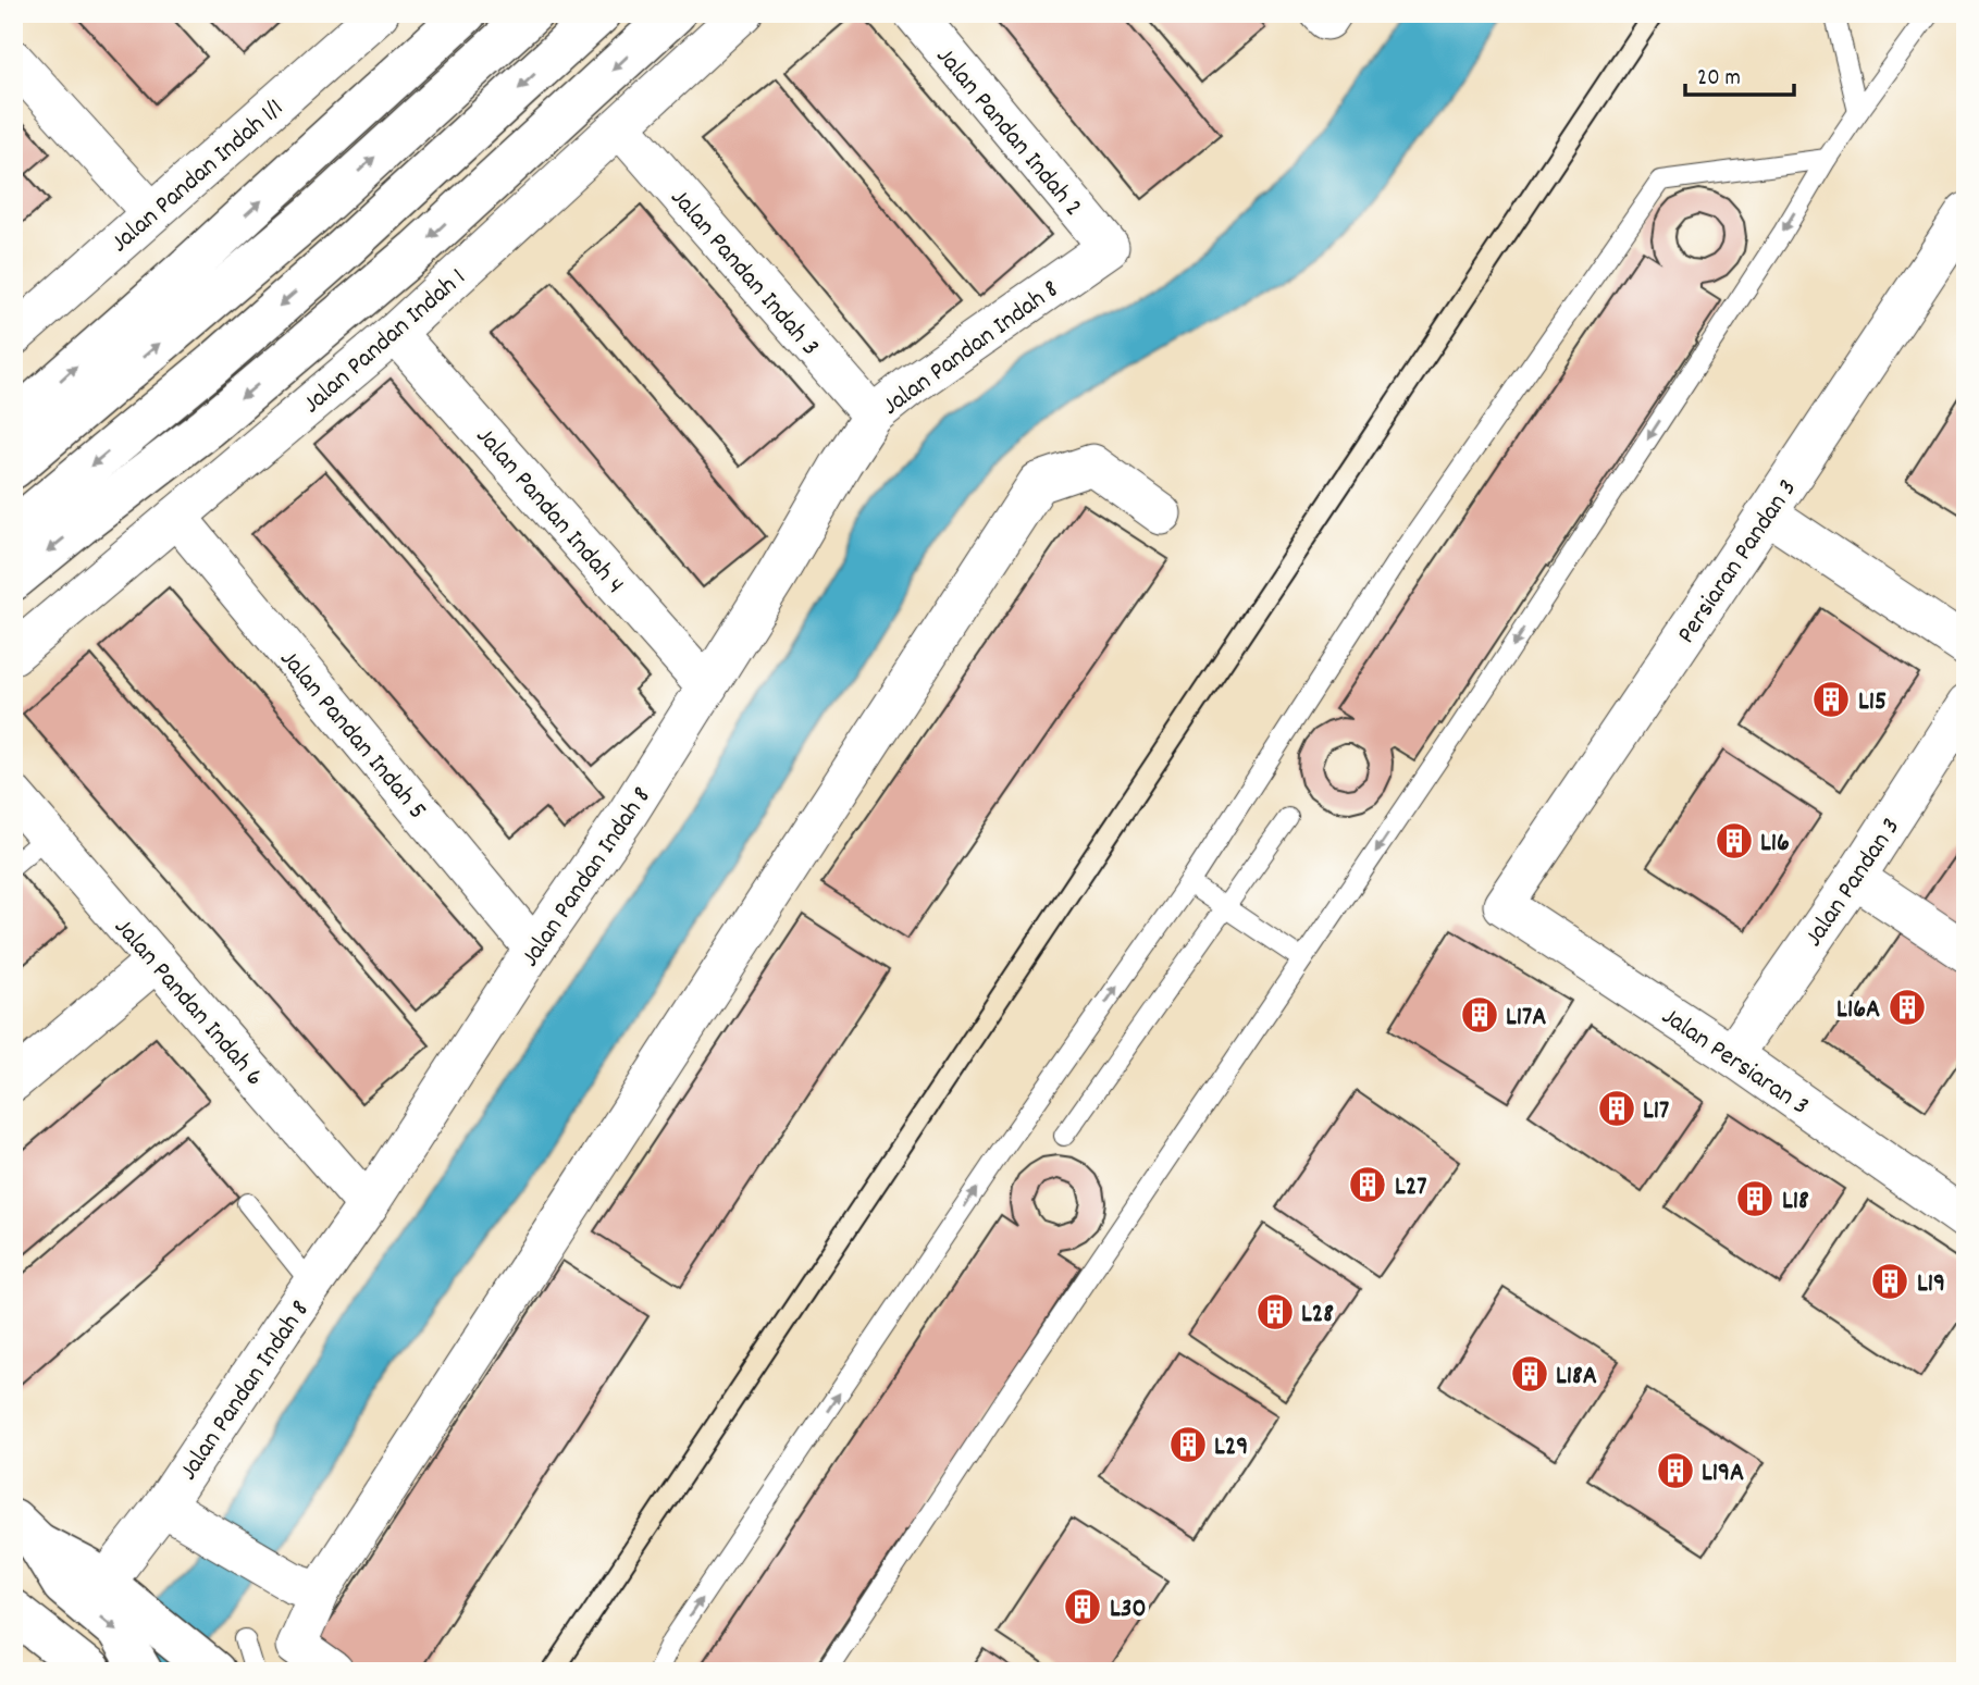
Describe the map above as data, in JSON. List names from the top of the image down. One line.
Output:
{"streets":{"street":["Jalan Pandan Indah 2","Jalan Pandan Indah 1/1","Jalan Pandan Indah 3","Jalan Pandan Indah 1","Jalan Pandan Indah 8","Jalan Pandan Indah 4","Persiaran Pandan 3","Jalan Pandan Indah 5","Jalan Pandan 3","Jalan Pandan Indah 6","Jalan Persiaran 3"]},"crossings":[["Jalan Pandan Indah 2","Jalan Pandan Indah 8"],["Jalan Pandan Indah 3","Jalan Pandan Indah 1"],["Jalan Pandan Indah 3","Jalan Pandan Indah 8"],["Jalan Pandan Indah 1","Jalan Pandan Indah 4"],["Jalan Pandan Indah 1","Jalan Pandan Indah 5"],["Jalan Pandan Indah 8","Jalan Pandan Indah 4"],["Jalan Pandan Indah 8","Jalan Pandan Indah 5"],["Jalan Pandan Indah 8","Jalan Pandan Indah 6"],["Persiaran Pandan 3","Jalan Persiaran 3"],["Jalan Pandan 3","Jalan Persiaran 3"]],"places":{"building":["L15","L16","L16A","L17A","L17","L27","L18","L19","L28","L18A","L29","L19A","L30"]},"scale_bar":"20 m"}
